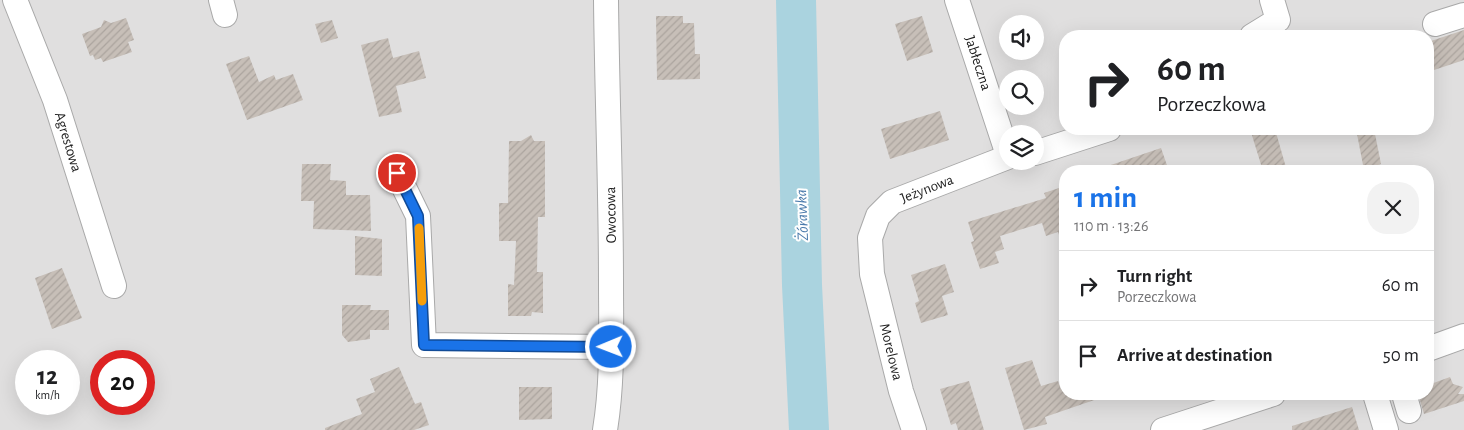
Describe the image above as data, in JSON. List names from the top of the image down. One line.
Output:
{"streets":{"street":["Jabłeczna","Agrestowa","Jeżynowa","Owocowa","Morelowa"]},"crossings":[["Jeżynowa","Morelowa"]],"water":["Żórawka"],"page":{"turn":["60 m","Porzeczkowa"],"heading":["1 min","110 m · 13:26"],"list":[{"name":"Turn right","note":"Porzeczkowa","value":"60 m"},{"name":"Arrive at destination","value":"50 m"}],"speed":"12 km/h","limit":"20"}}
